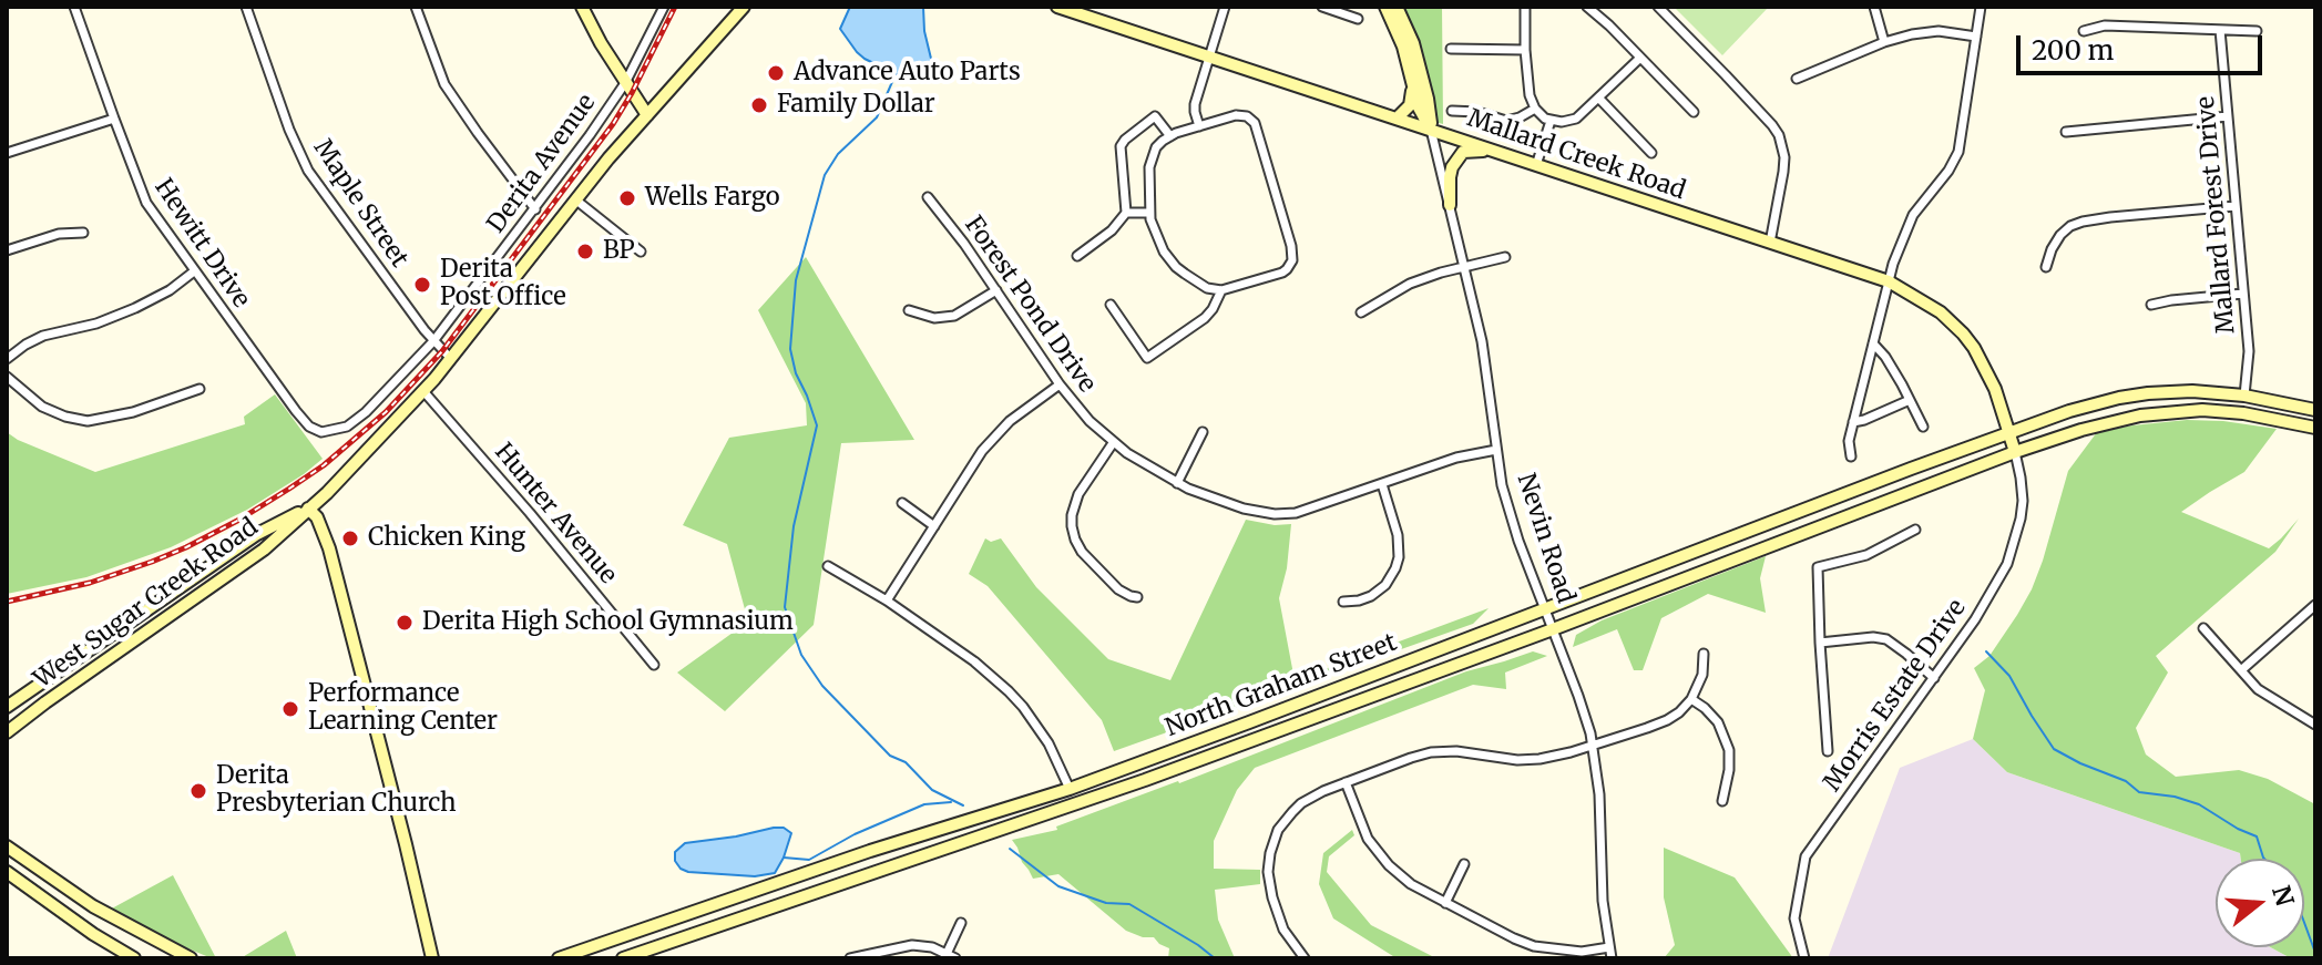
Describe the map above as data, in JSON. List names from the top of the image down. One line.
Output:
{"streets":{"main road":["Mallard Creek Road","Nevin Road","West Sugar Creek Road","North Graham Street"],"street":["Derita Avenue","Maple Street","Mallard Forest Drive","Hewitt Drive","Forest Pond Drive","Hunter Avenue","Morris Estate Drive"]},"crossings":[["Mallard Creek Road","Nevin Road"],["Mallard Creek Road","North Graham Street"],["Mallard Creek Road","Morris Estate Drive"],["Derita Avenue","Maple Street"],["Derita Avenue","Hewitt Drive"],["Maple Street","West Sugar Creek Road"],["Forest Pond Drive","Nevin Road"],["Hunter Avenue","West Sugar Creek Road"],["Nevin Road","North Graham Street"],["North Graham Street","Morris Estate Drive"]],"places":["Advance Auto Parts","Family Dollar","Wells Fargo","BP","Derita Post Office","Chicken King","Derita High School Gymnasium","Performance Learning Center","Derita Presbyterian Church"],"scale_bar":"200 m","north":"right"}
